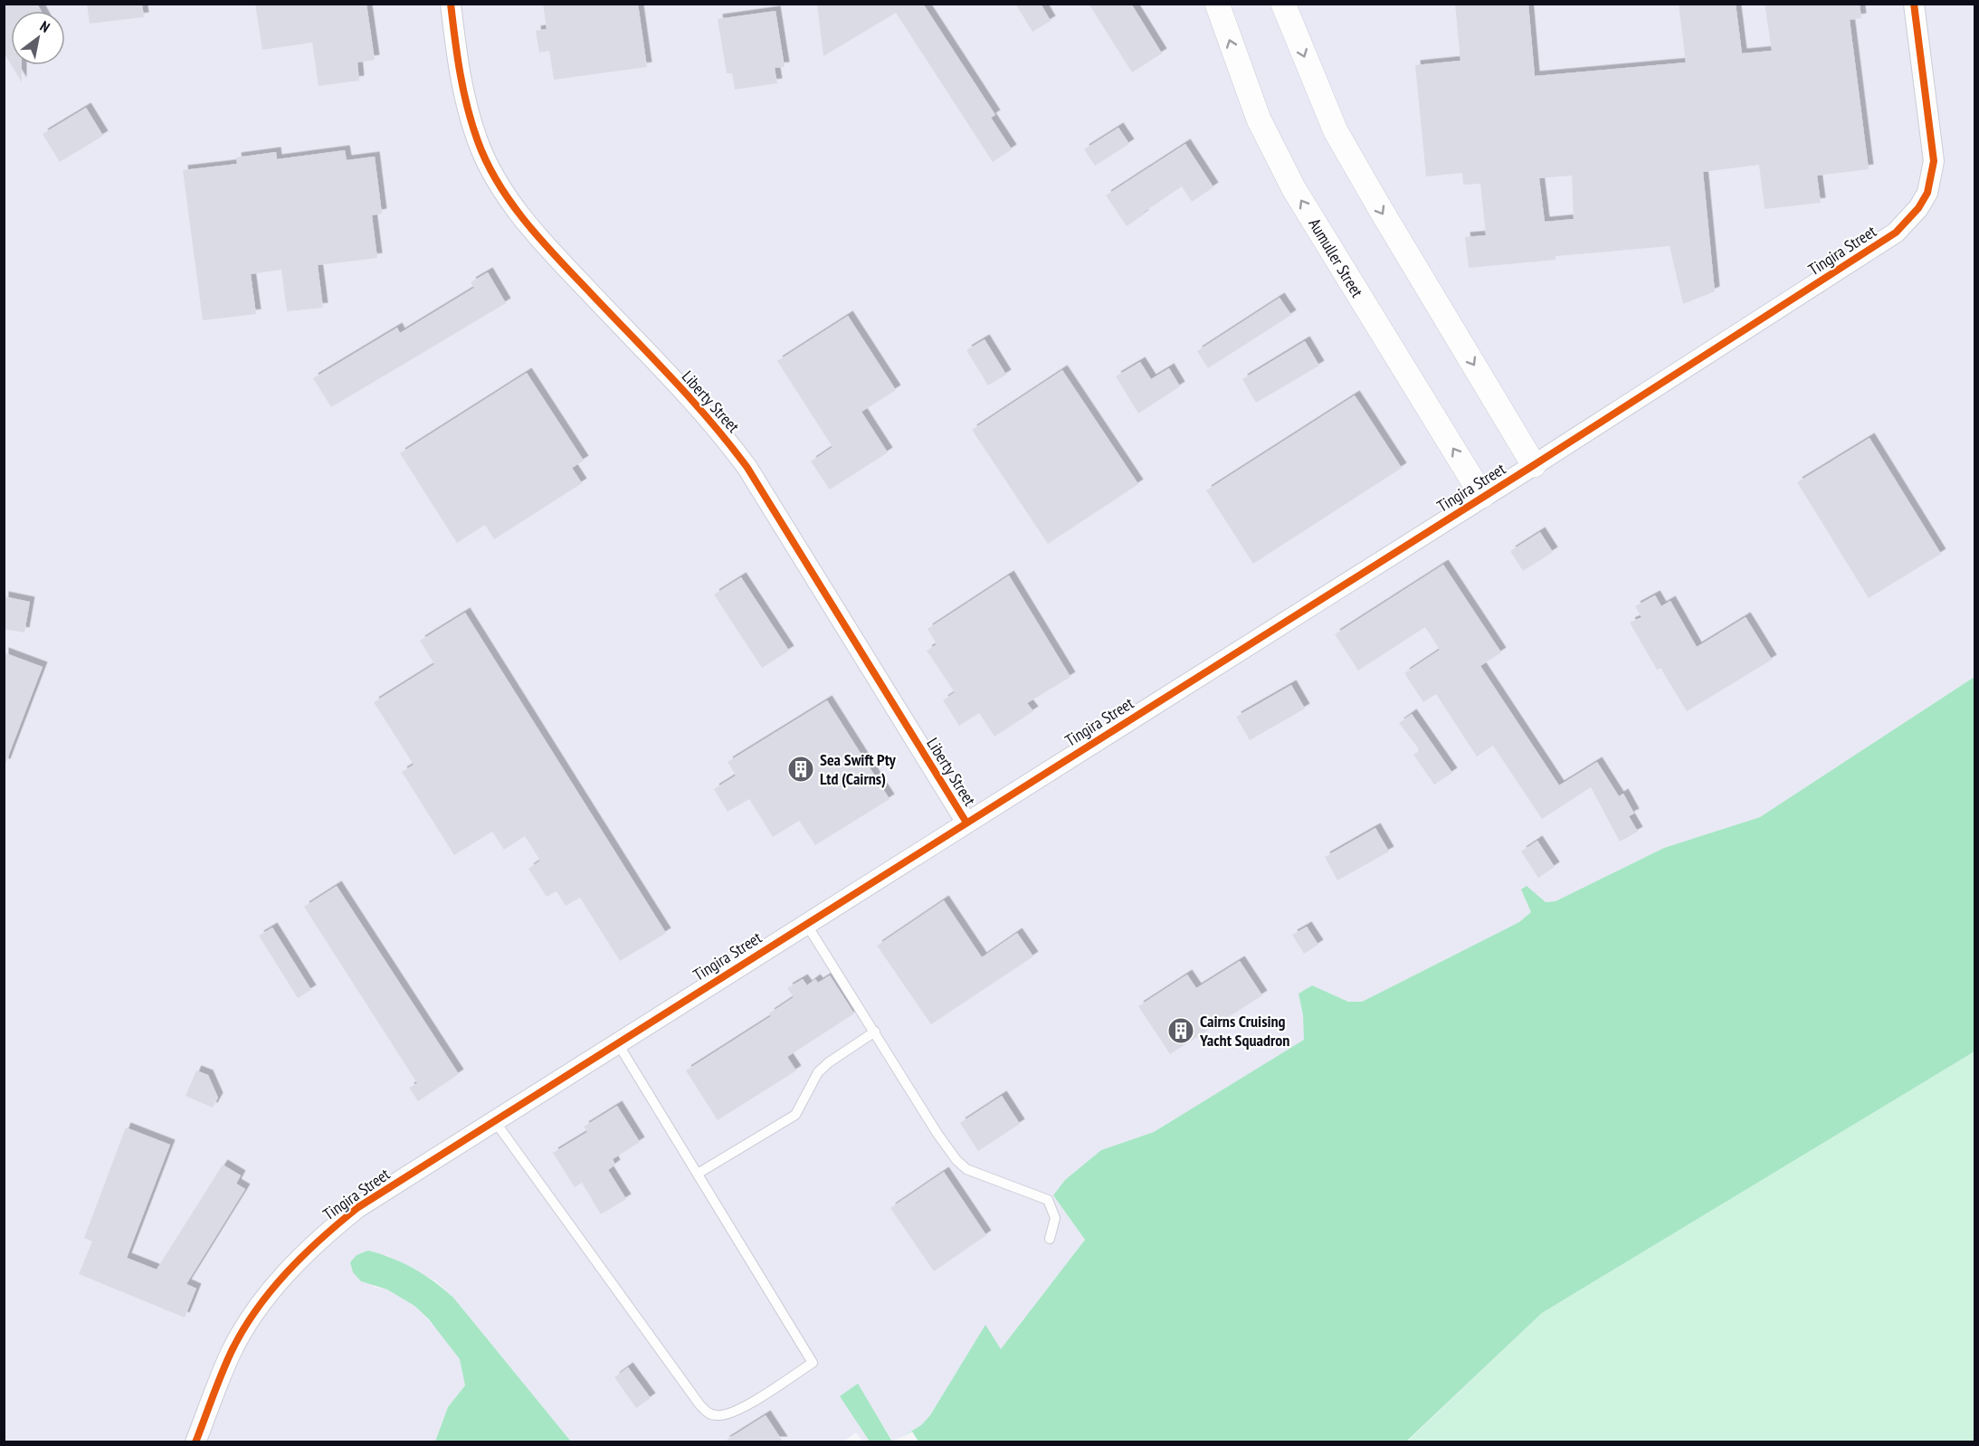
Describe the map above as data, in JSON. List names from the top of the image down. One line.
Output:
{"streets":{"street":["Tingira Street","Aumuller Street","Liberty Street"]},"crossings":[["Tingira Street","Aumuller Street"],["Tingira Street","Liberty Street"]],"places":{"building":["Sea Swift Pty Ltd (Cairns)","Cairns Cruising Yacht Squadron"]},"north":"top right"}
